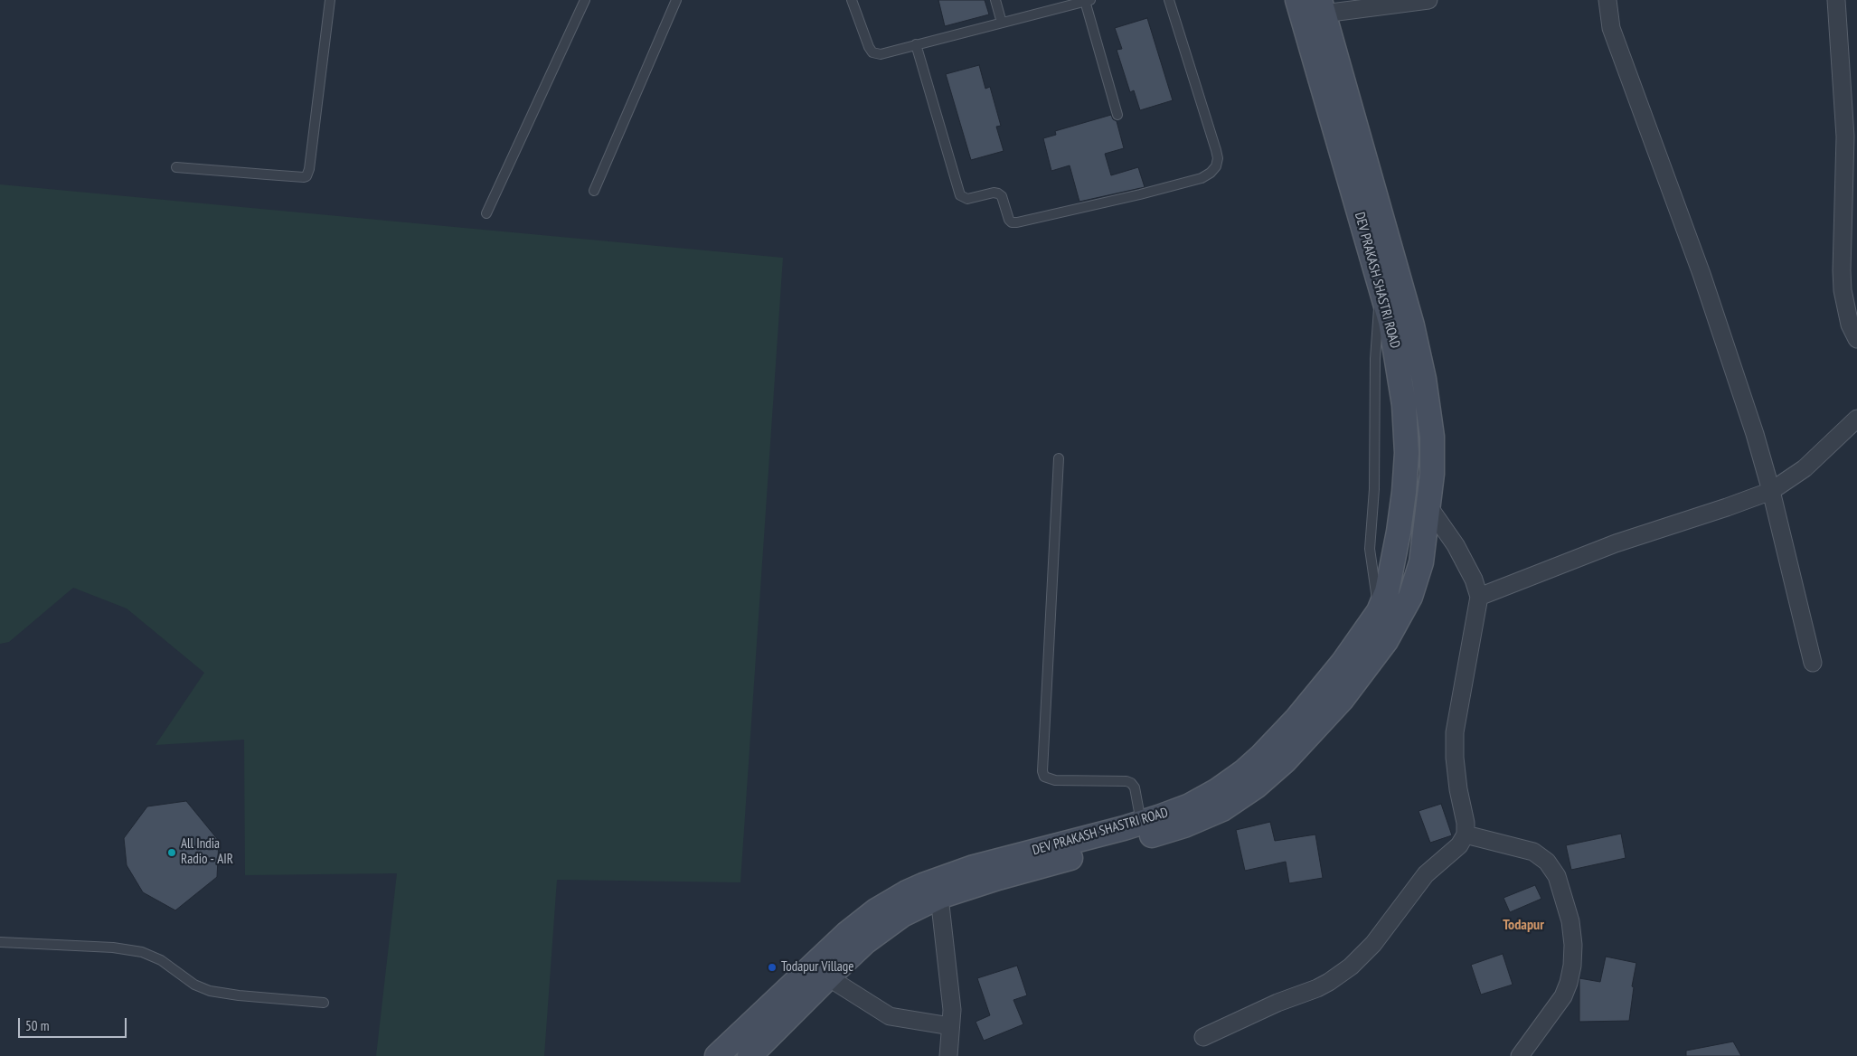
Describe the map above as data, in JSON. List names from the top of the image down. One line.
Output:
{"streets":{"street":["DEV PRAKASH SHASTRI ROAD"]},"districts":["Todapur"],"places":["All India Radio - AIR","Todapur Village"],"scale_bar":"50 m"}
